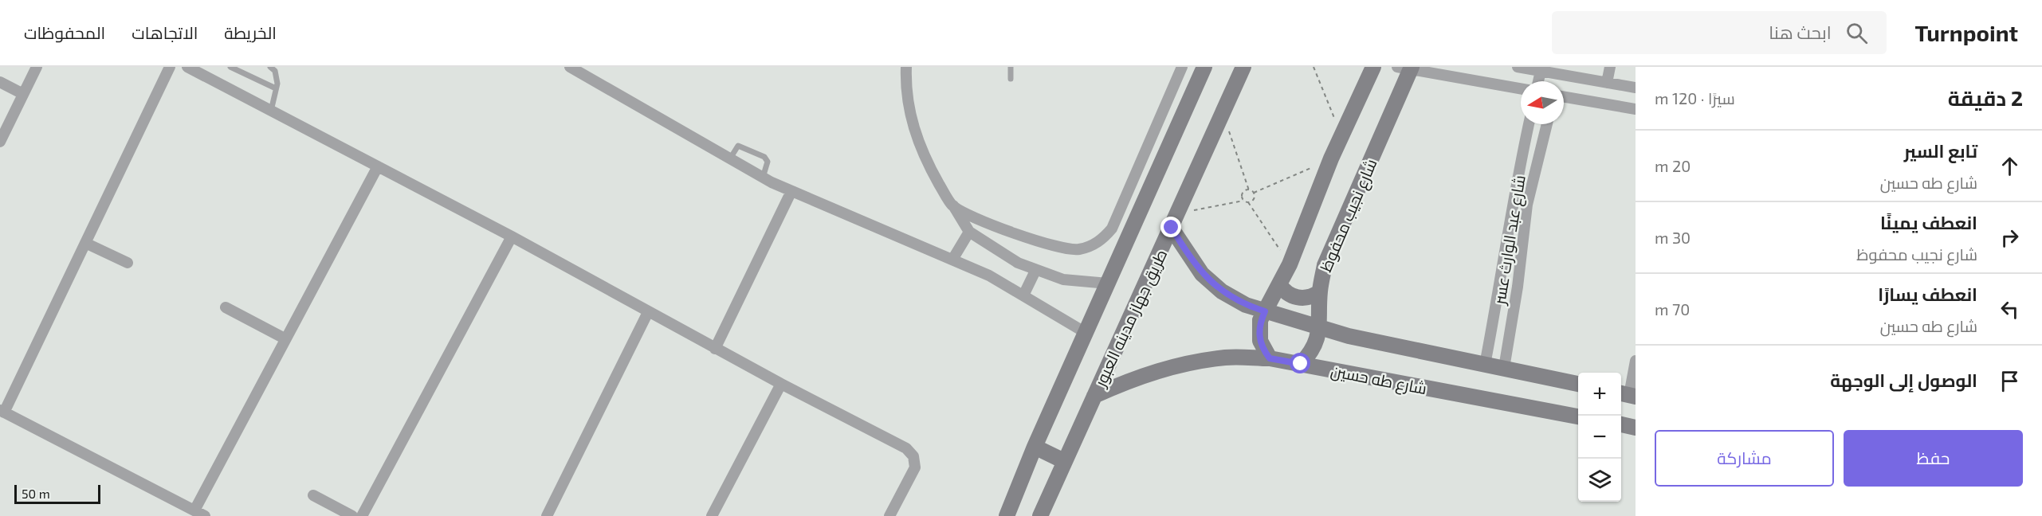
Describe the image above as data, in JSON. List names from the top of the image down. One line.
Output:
{"streets":{"street":["شارع نجيب محفوظ","شارع عبد الوارث عسر","طريق جهاز مدينه العبور","شارع طه حسين"]},"crossings":[["شارع نجيب محفوظ","شارع طه حسين"],["طريق جهاز مدينه العبور","شارع طه حسين"]],"scale_bar":"50 m","north":"left","page":{"header":"Turnpoint","search":"ابحث هنا","nav":["الخريطة","الاتجاهات","المحفوظات"],"heading":["2 دقيقة","سيرًا · 120 m"],"list":[["تابع السير","شارع طه حسين","20 m"],["انعطف يمينًا","شارع نجيب محفوظ","30 m"],["انعطف يسارًا","شارع طه حسين","70 m"],"الوصول إلى الوجهة"],"map_buttons":["+","−"],"buttons":["حفظ","مشاركة"],"scale":"50 m"}}
